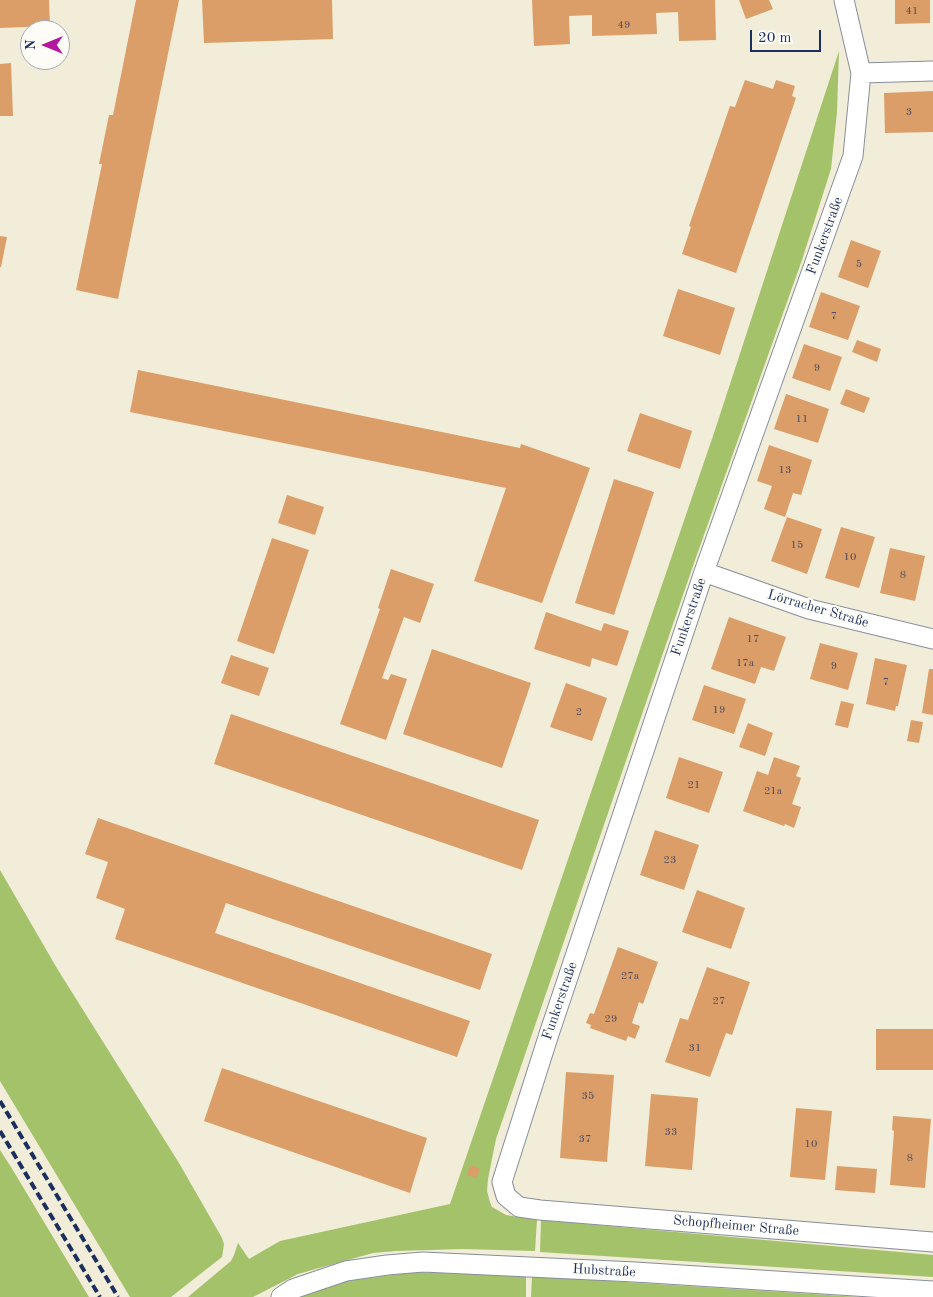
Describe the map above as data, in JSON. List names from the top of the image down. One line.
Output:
{"streets":{"street":["Funkerstraße","Lörracher Straße","Schopfheimer Straße","Hubstraße"]},"crossings":[["Funkerstraße","Lörracher Straße"],["Funkerstraße","Schopfheimer Straße"]],"house_numbers":["41","49","3","5","7","9","11","13","15","10","8","17","17a","9","7","19","2","21","21a","23","27a","27","29","31","35","33","37","10","8"],"scale_bar":"20 m","north":"left"}
